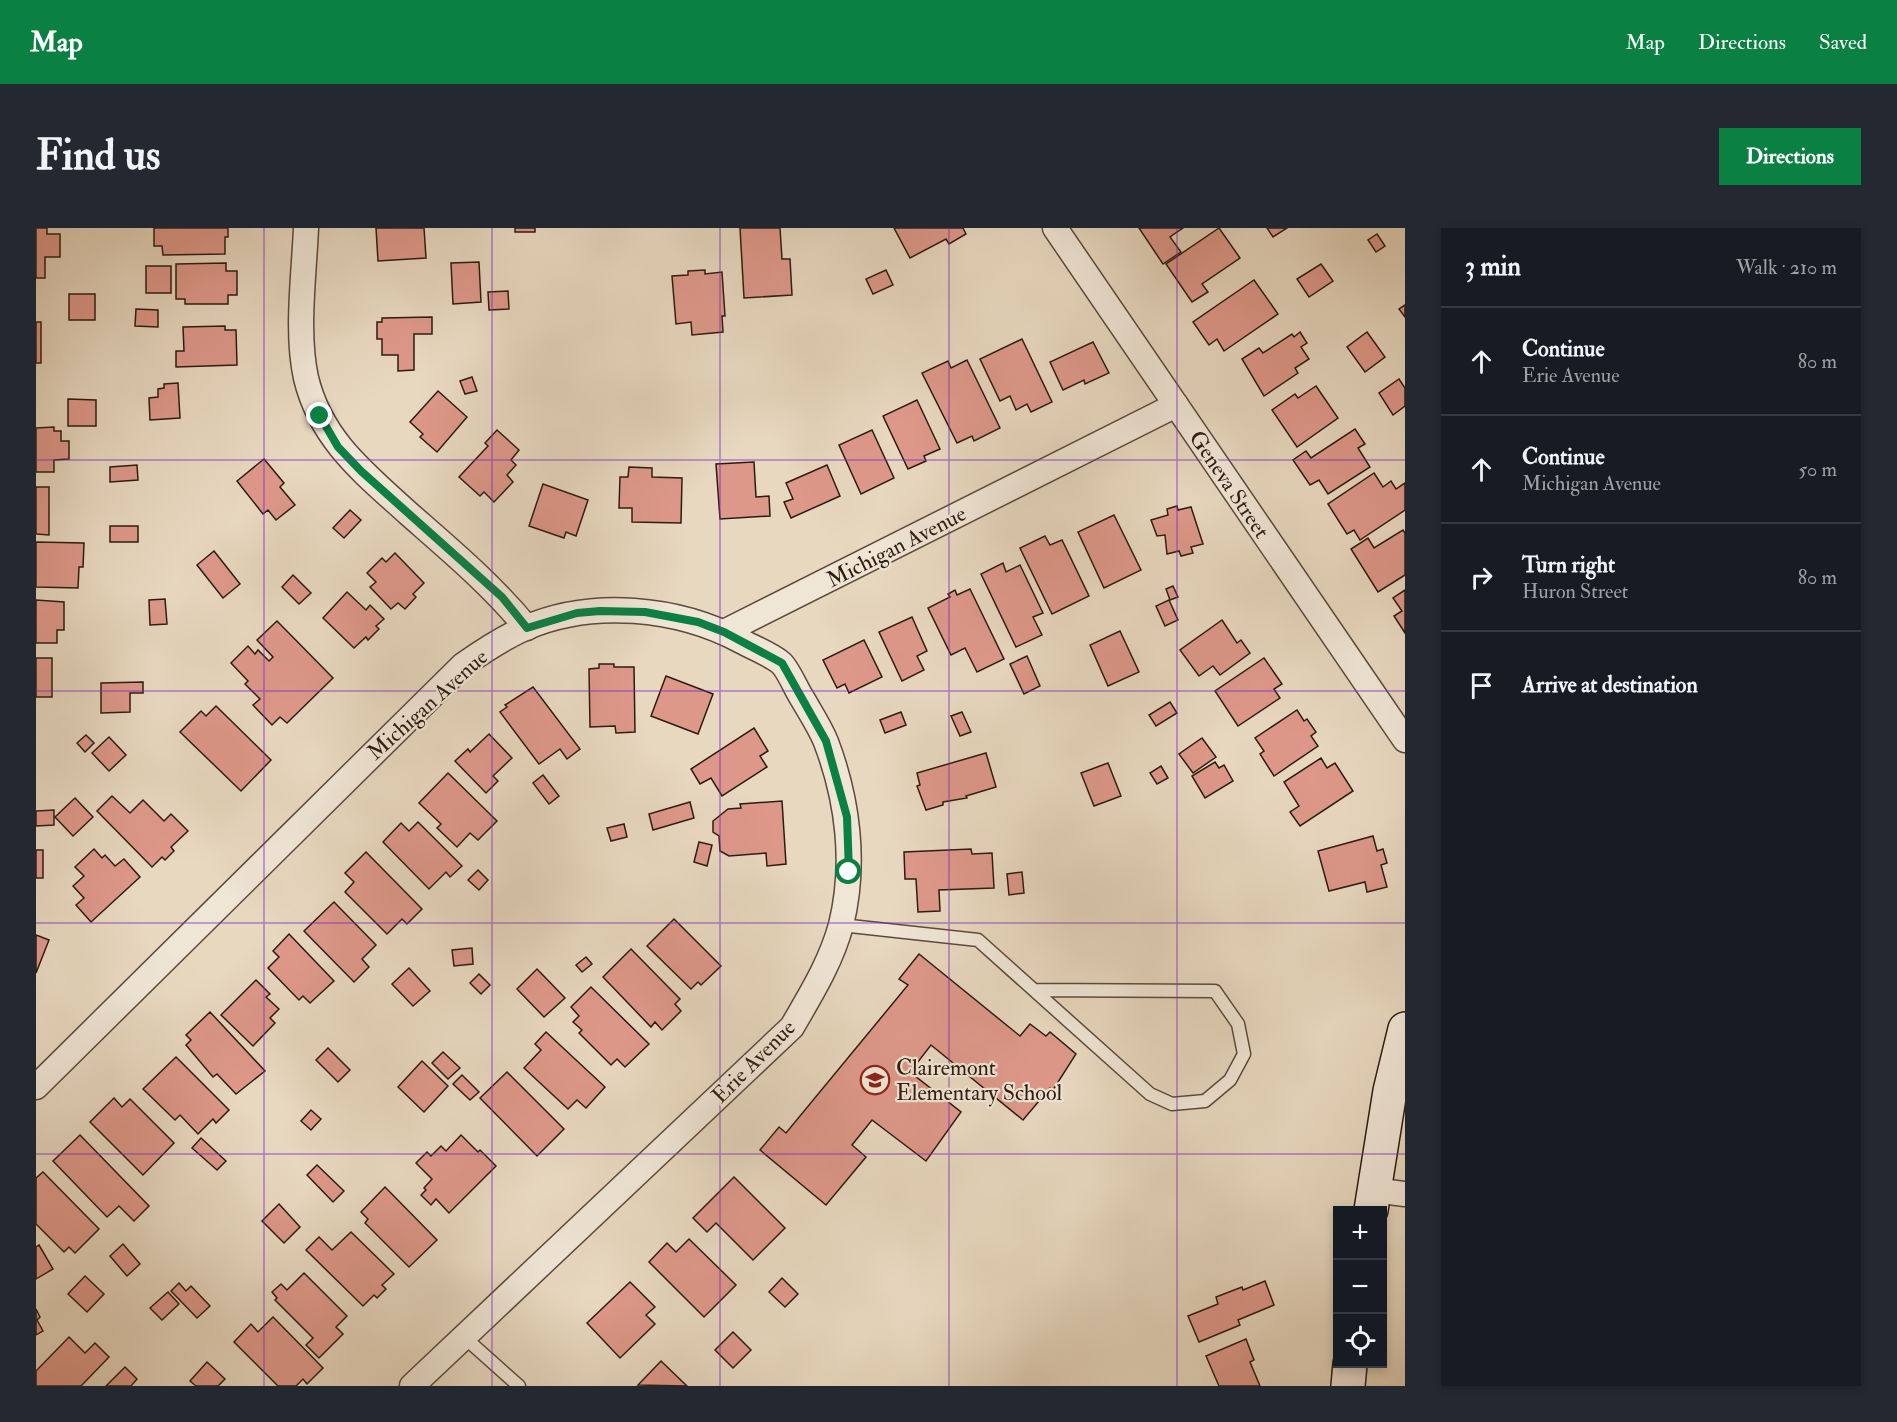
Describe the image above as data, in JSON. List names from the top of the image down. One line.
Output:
{"streets":{"street":["Geneva Street","Michigan Avenue","Erie Avenue"]},"crossings":[["Geneva Street","Michigan Avenue"],["Michigan Avenue","Erie Avenue"]],"places":{"school or university":["Clairemont Elementary School"]},"page":{"header":"Map","nav":["Map","Directions","Saved"],"buttons":"Directions","title":"Find us","heading":["3 min","Walk · 210 m"],"list":[["Continue","Erie Avenue","80 m"],["Continue","Michigan Avenue","50 m"],["Turn right","Huron Street","80 m"],"Arrive at destination"],"map_buttons":["+","−"]}}
